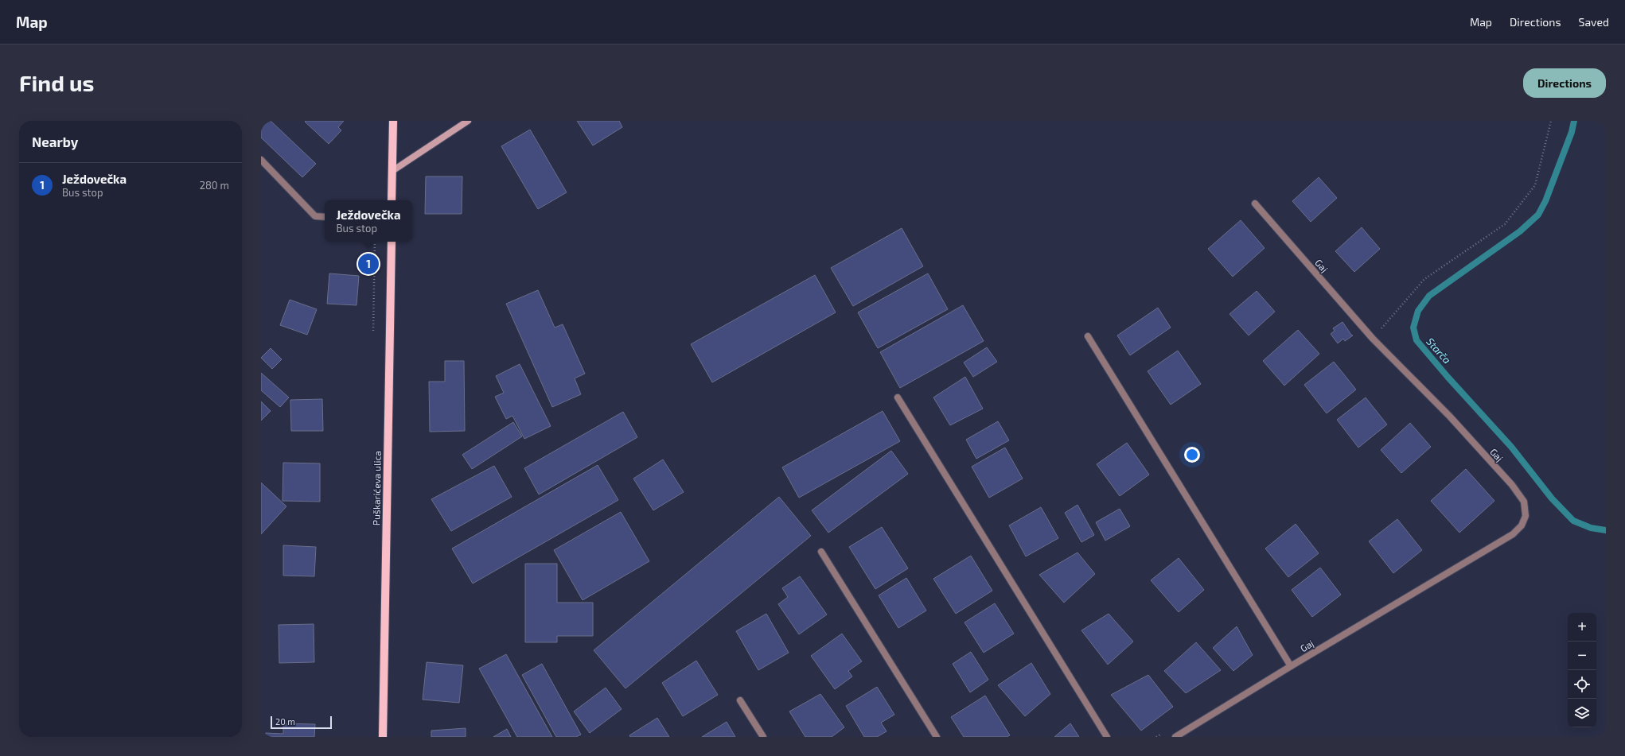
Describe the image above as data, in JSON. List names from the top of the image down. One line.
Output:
{"streets":{"main road":["Puškarićeva ulica"],"street":["Gaj"]},"water":["Starča"],"scale_bar":"20 m","page":{"header":"Map","nav":["Map","Directions","Saved"],"buttons":"Directions","title":"Find us","heading":"Nearby","list":[{"mark":"1","name":"Ježdovečka","note":"Bus stop","value":"280 m"}],"popup":["Ježdovečka","Bus stop"],"pins":"1","map_buttons":["+","−"],"scale":"20 m"}}
